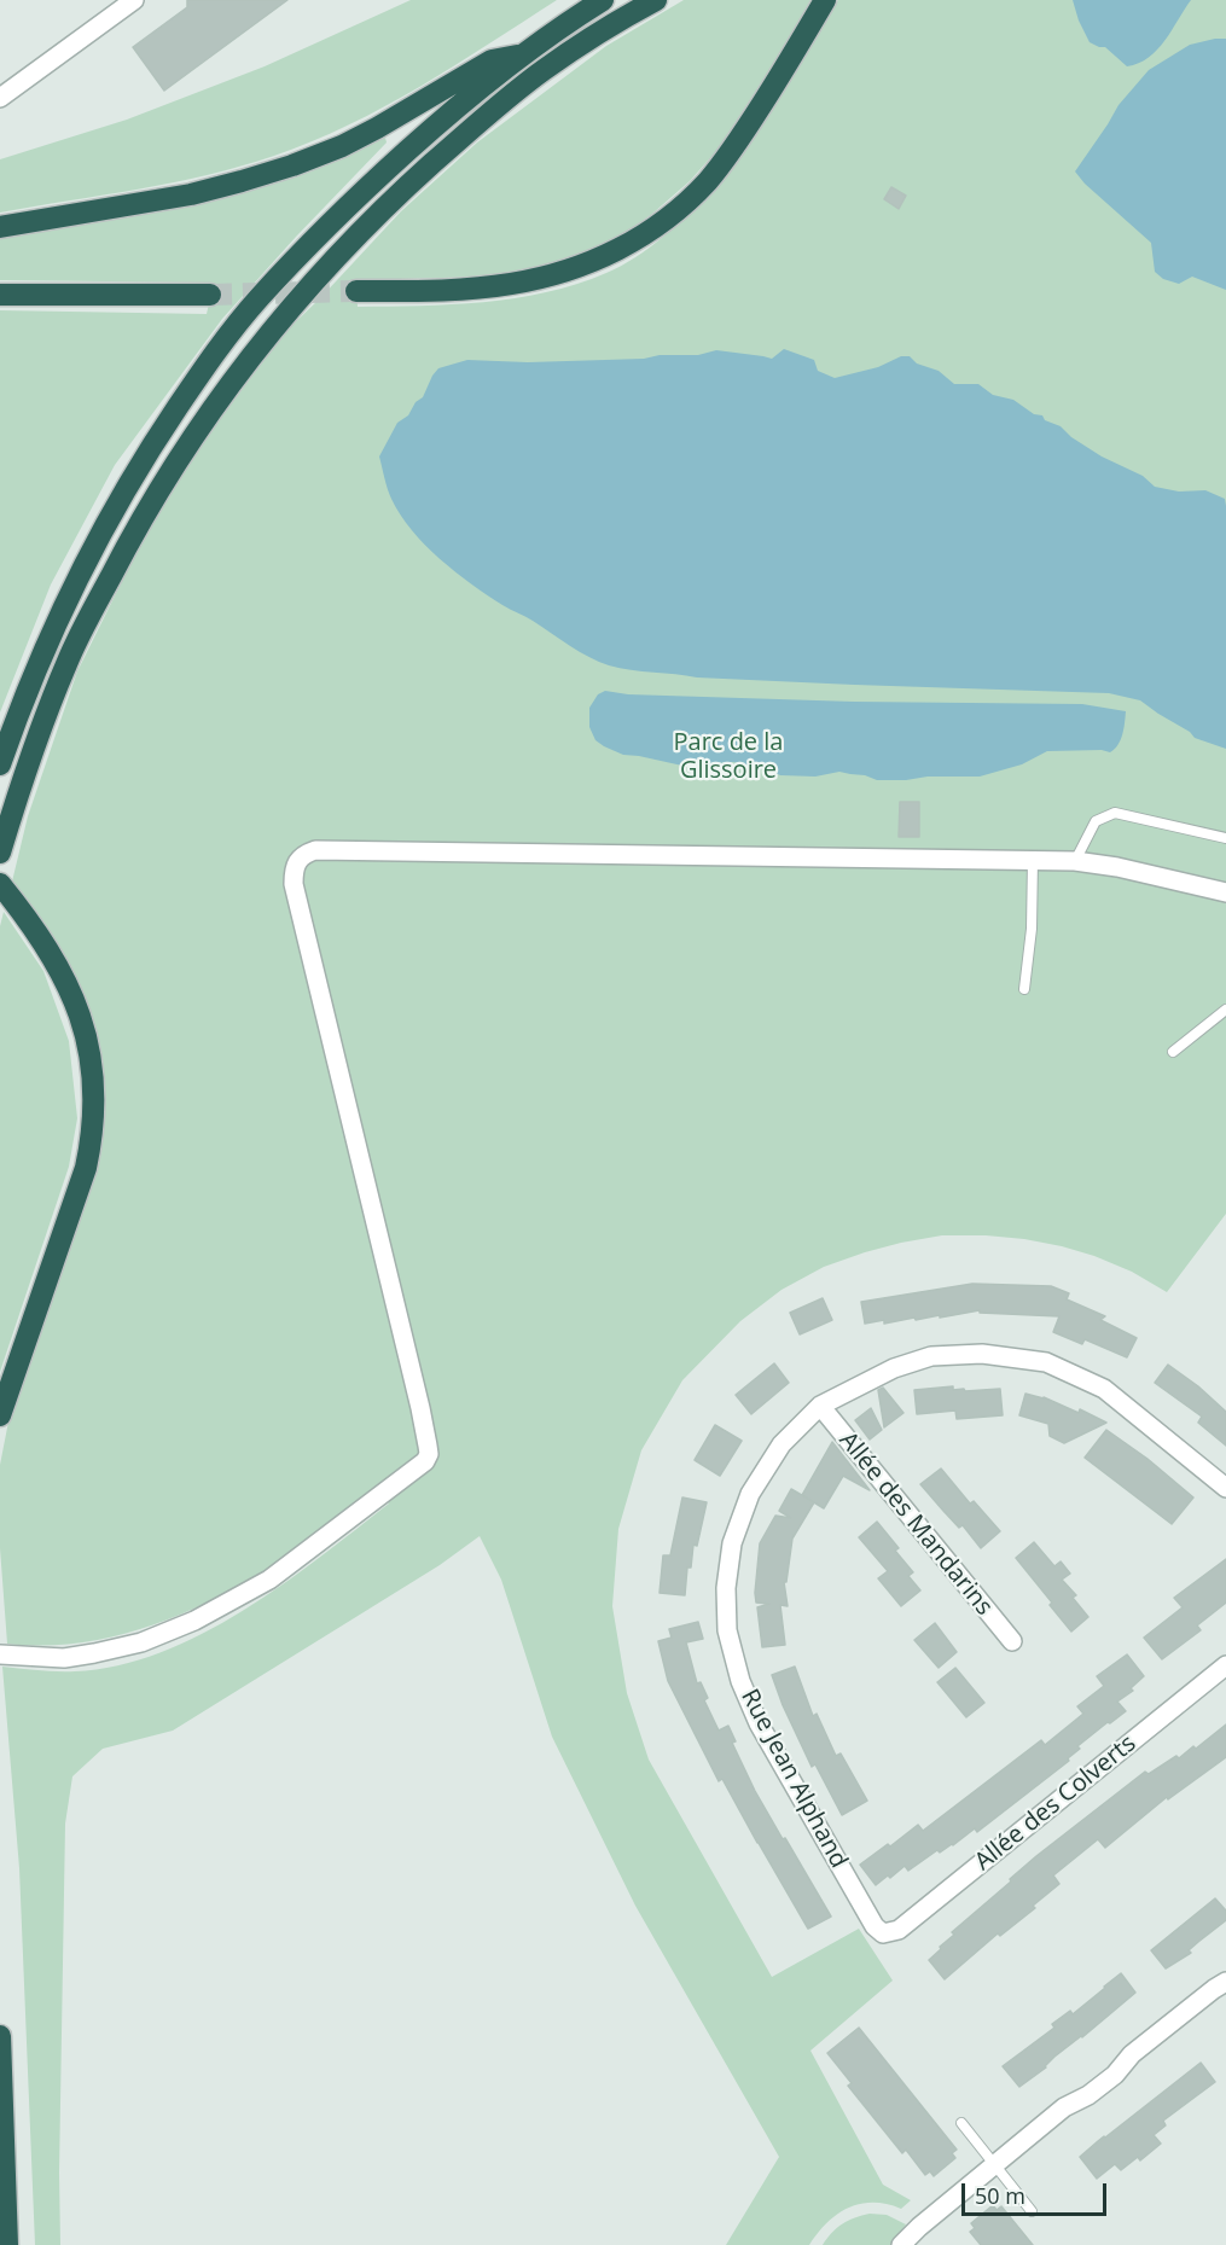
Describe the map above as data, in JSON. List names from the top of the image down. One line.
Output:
{"streets":{"street":["Allée des Mandarins","Rue Jean Alphand","Allée des Colverts"]},"crossings":[["Allée des Mandarins","Rue Jean Alphand"],["Rue Jean Alphand","Allée des Colverts"]],"parks":["Parc de la Glissoire"],"scale_bar":"50 m"}
